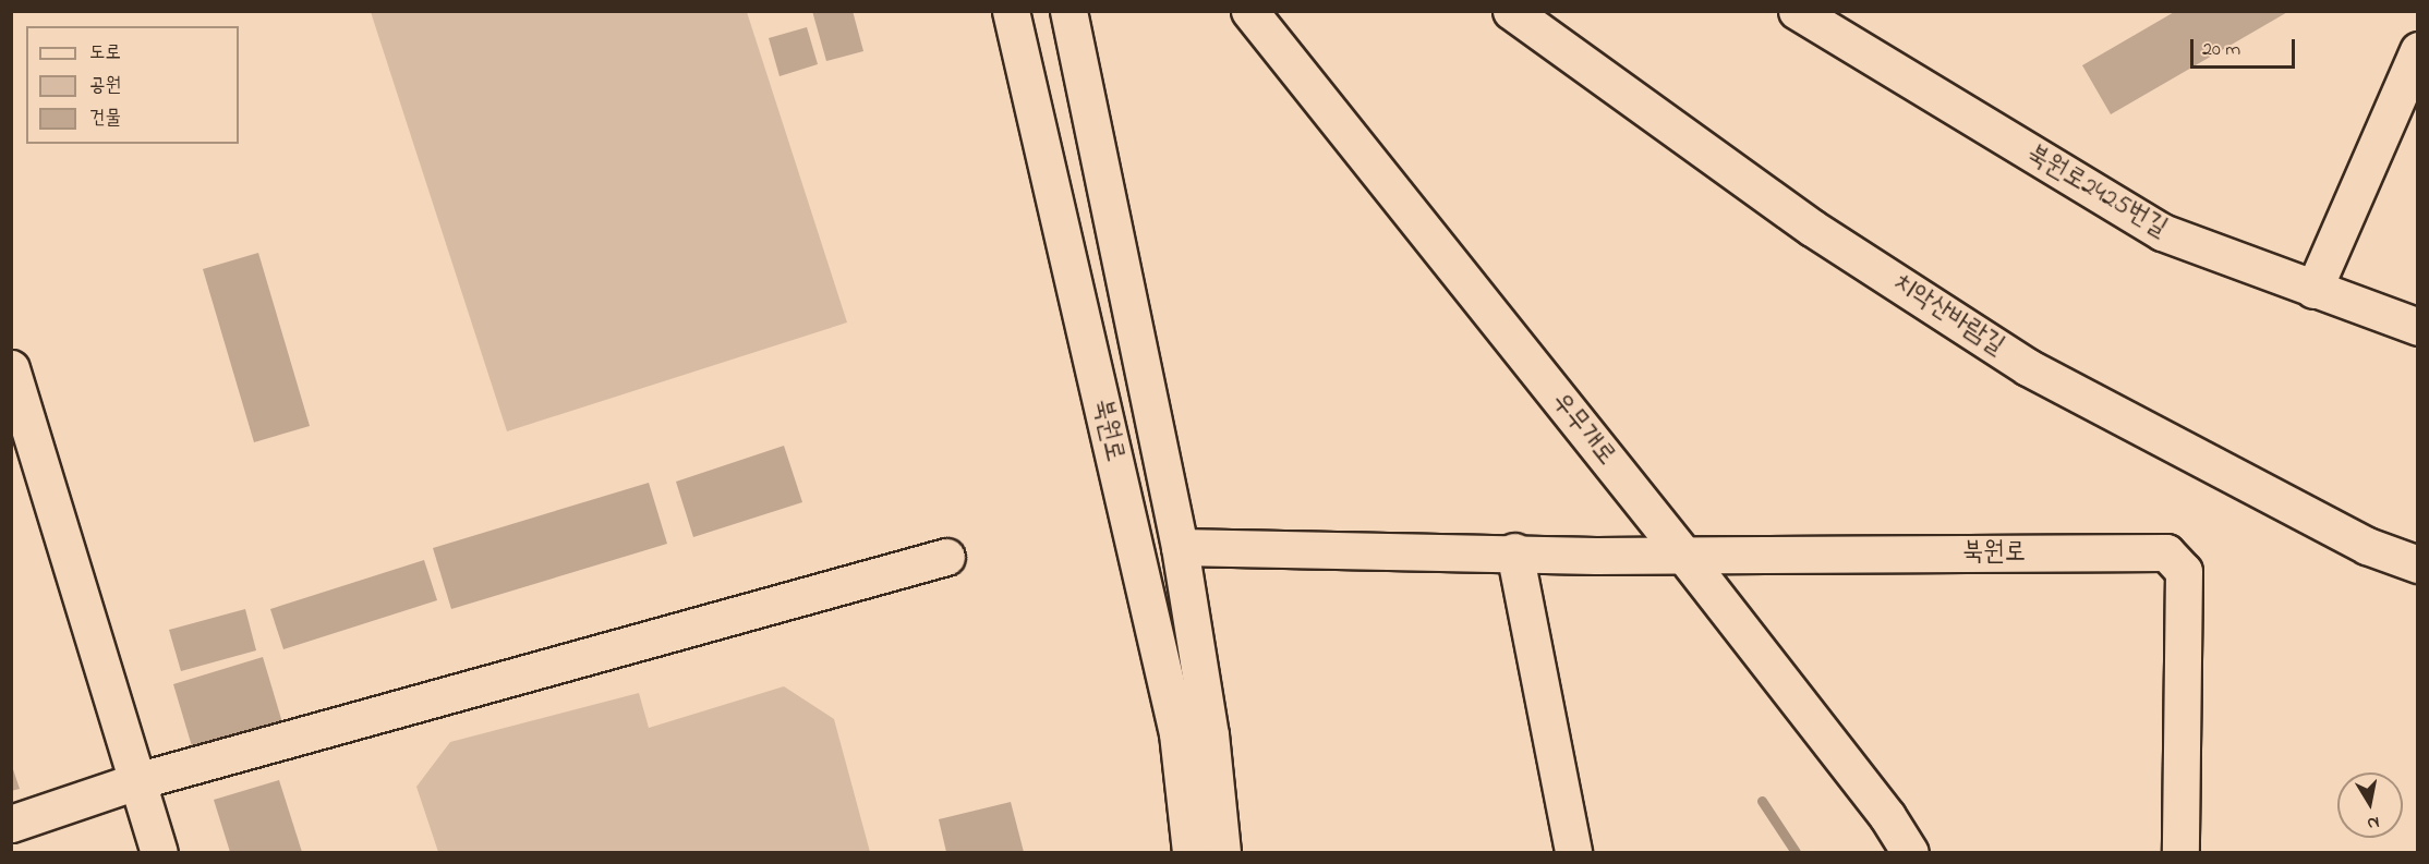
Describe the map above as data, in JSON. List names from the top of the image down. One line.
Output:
{"streets":{"street":["북원로2425번길","치악산바람길","우무개로","북원로"]},"crossings":[["우무개로","북원로"]],"legend":["도로","공원","건물"],"scale_bar":"20 m","north":"bottom"}
